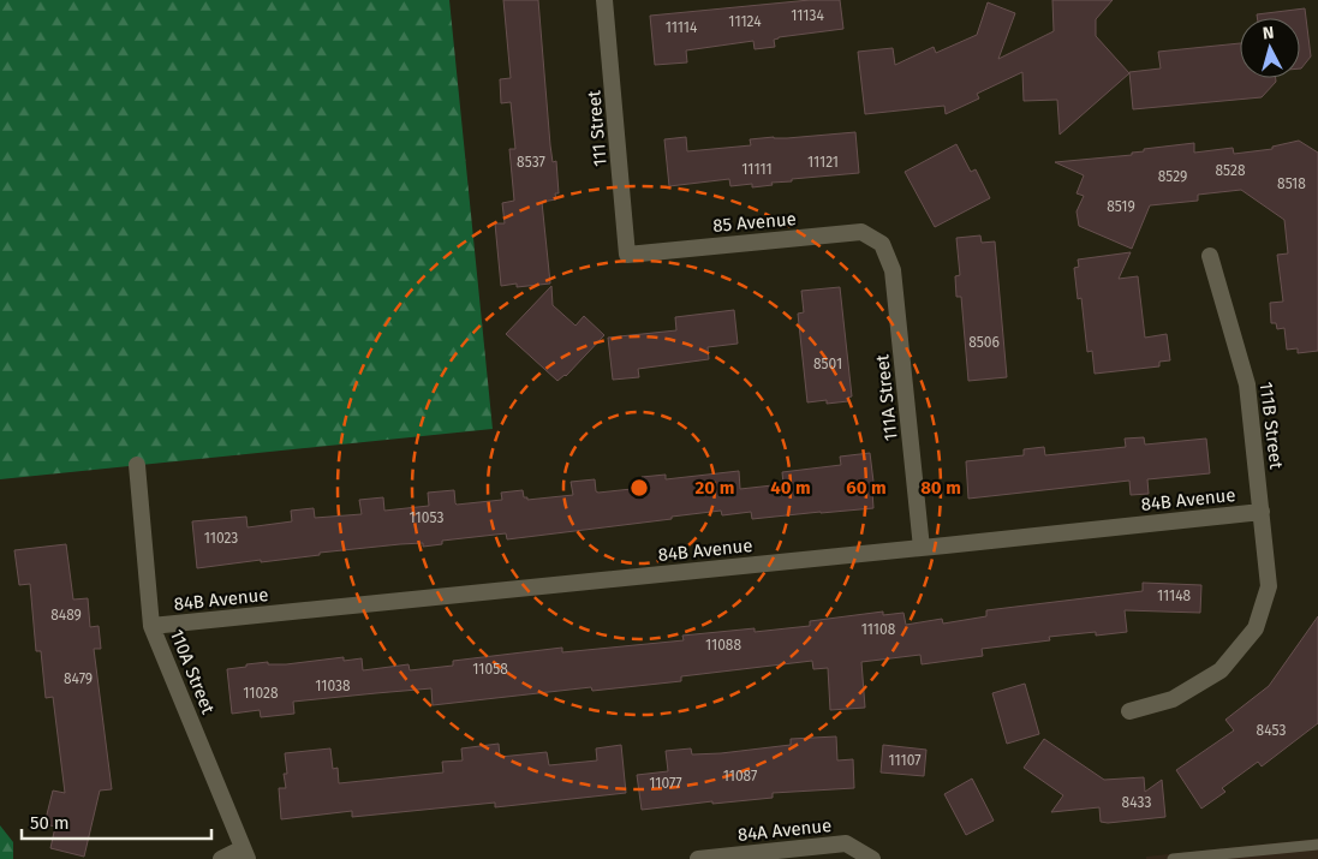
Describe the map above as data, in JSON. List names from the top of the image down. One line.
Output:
{"streets":{"street":["111 Street","85 Avenue","111A Street","111B Street","84B Avenue","110A Street","84A Avenue"]},"crossings":[["111 Street","85 Avenue"],["85 Avenue","111A Street"],["111A Street","84B Avenue"],["111B Street","84B Avenue"],["84B Avenue","110A Street"]],"house_numbers":["11134","11124","11114","8537","11121","11111","8528","8529","8518","8519","8506","8501","11053","11023","11148","8489","11108","11088","11058","8479","11038","11028","8453","11107","11087","11077","8433"],"scale_bar":"50 m","north":"top","rings":["20 m","40 m","60 m","80 m"]}
